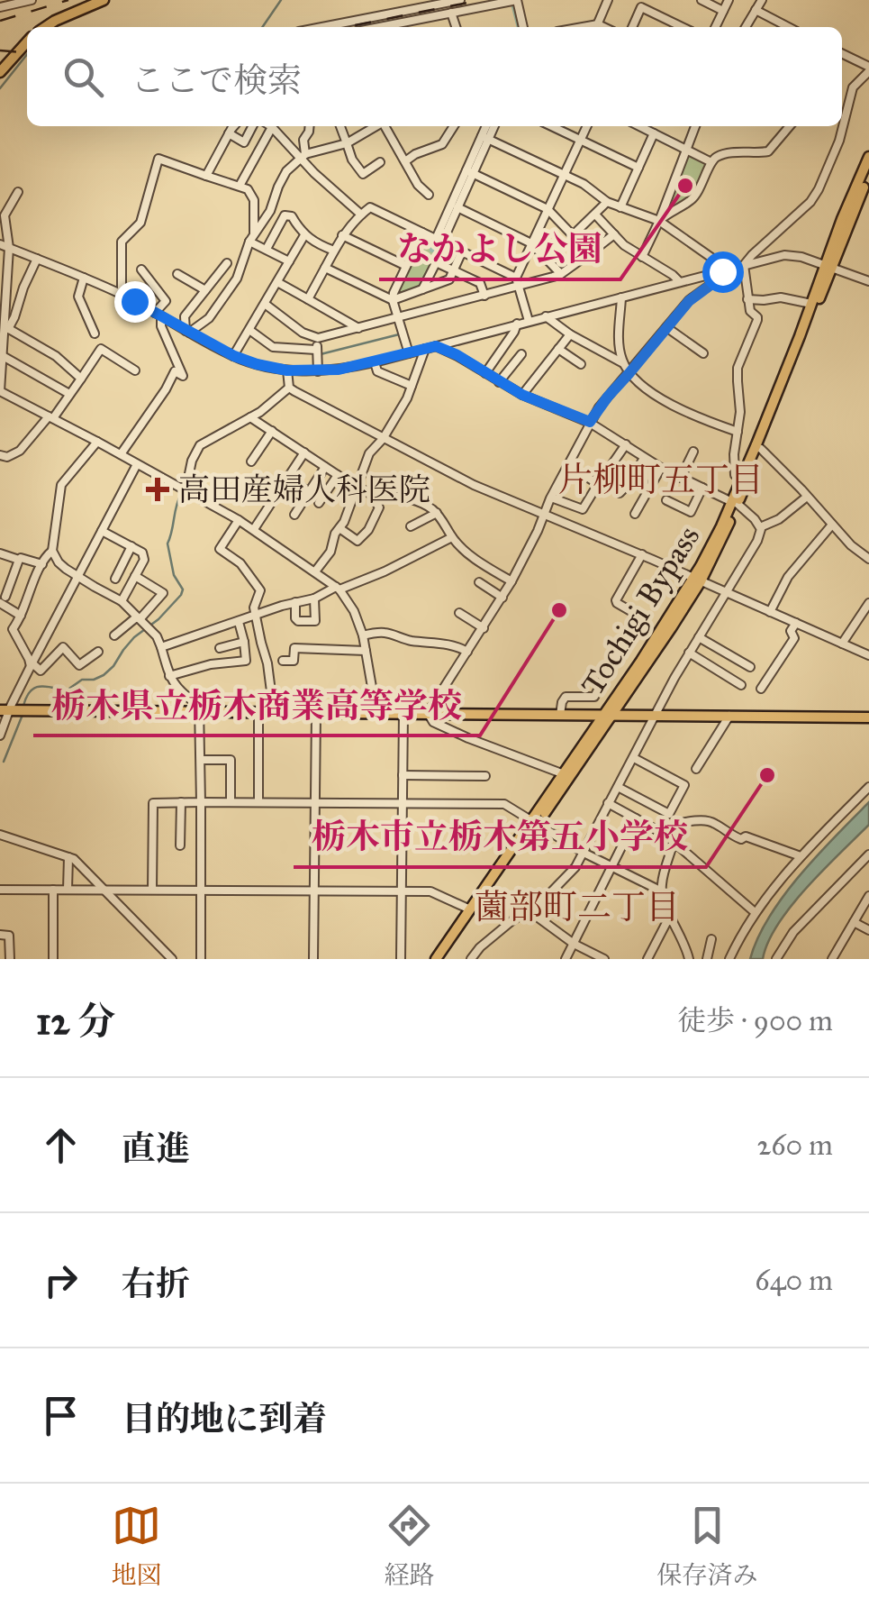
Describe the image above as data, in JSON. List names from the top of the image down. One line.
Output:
{"streets":{"main road":["Tochigi Bypass"]},"districts":["片柳町五丁目","薗部町二丁目"],"places":{"other":["なかよし公園","栃木県立栃木商業高等学校","栃木市立栃木第五小学校"],"health":["高田産婦人科医院"]},"page":{"search":"ここで検索","heading":["12 分","徒歩 · 900 m"],"list":[["直進","260 m"],["右折","640 m"],"目的地に到着"],"nav":["地図","経路","保存済み"]}}
